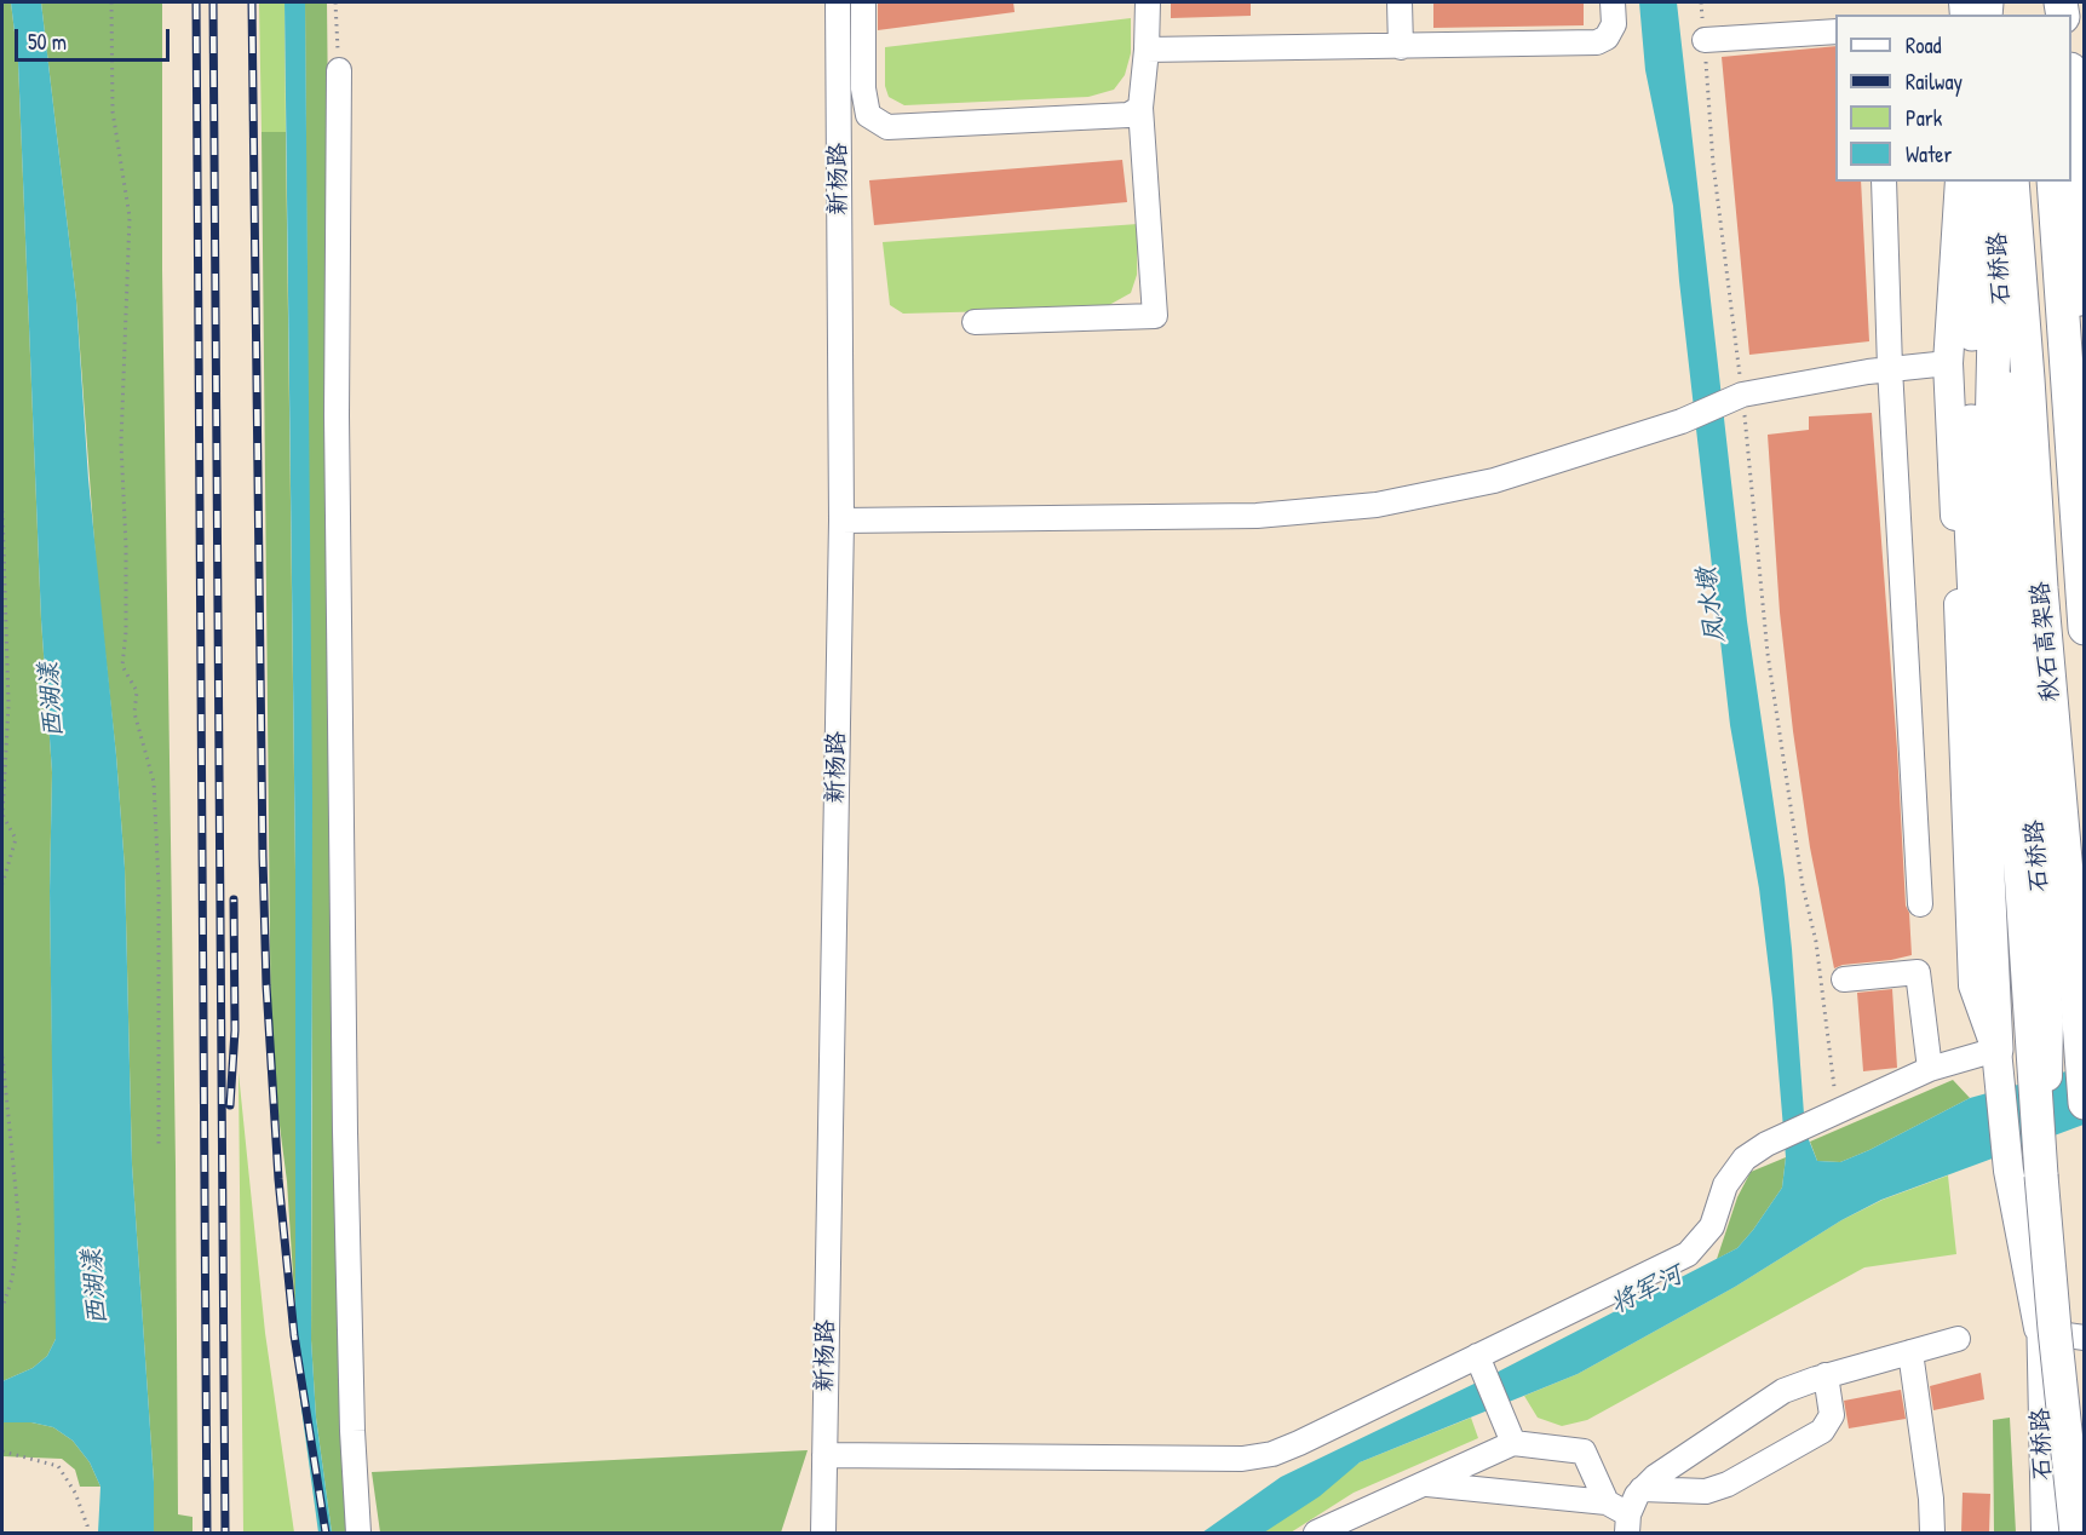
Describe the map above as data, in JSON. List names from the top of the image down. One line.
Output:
{"streets":{"highway":["秋石高架路"],"main road":["石桥路"],"street":["新杨路"]},"water":["凤水墩","西湖漾","将军河"],"legend":["Road","Railway","Park","Water"],"scale_bar":"50 m"}
